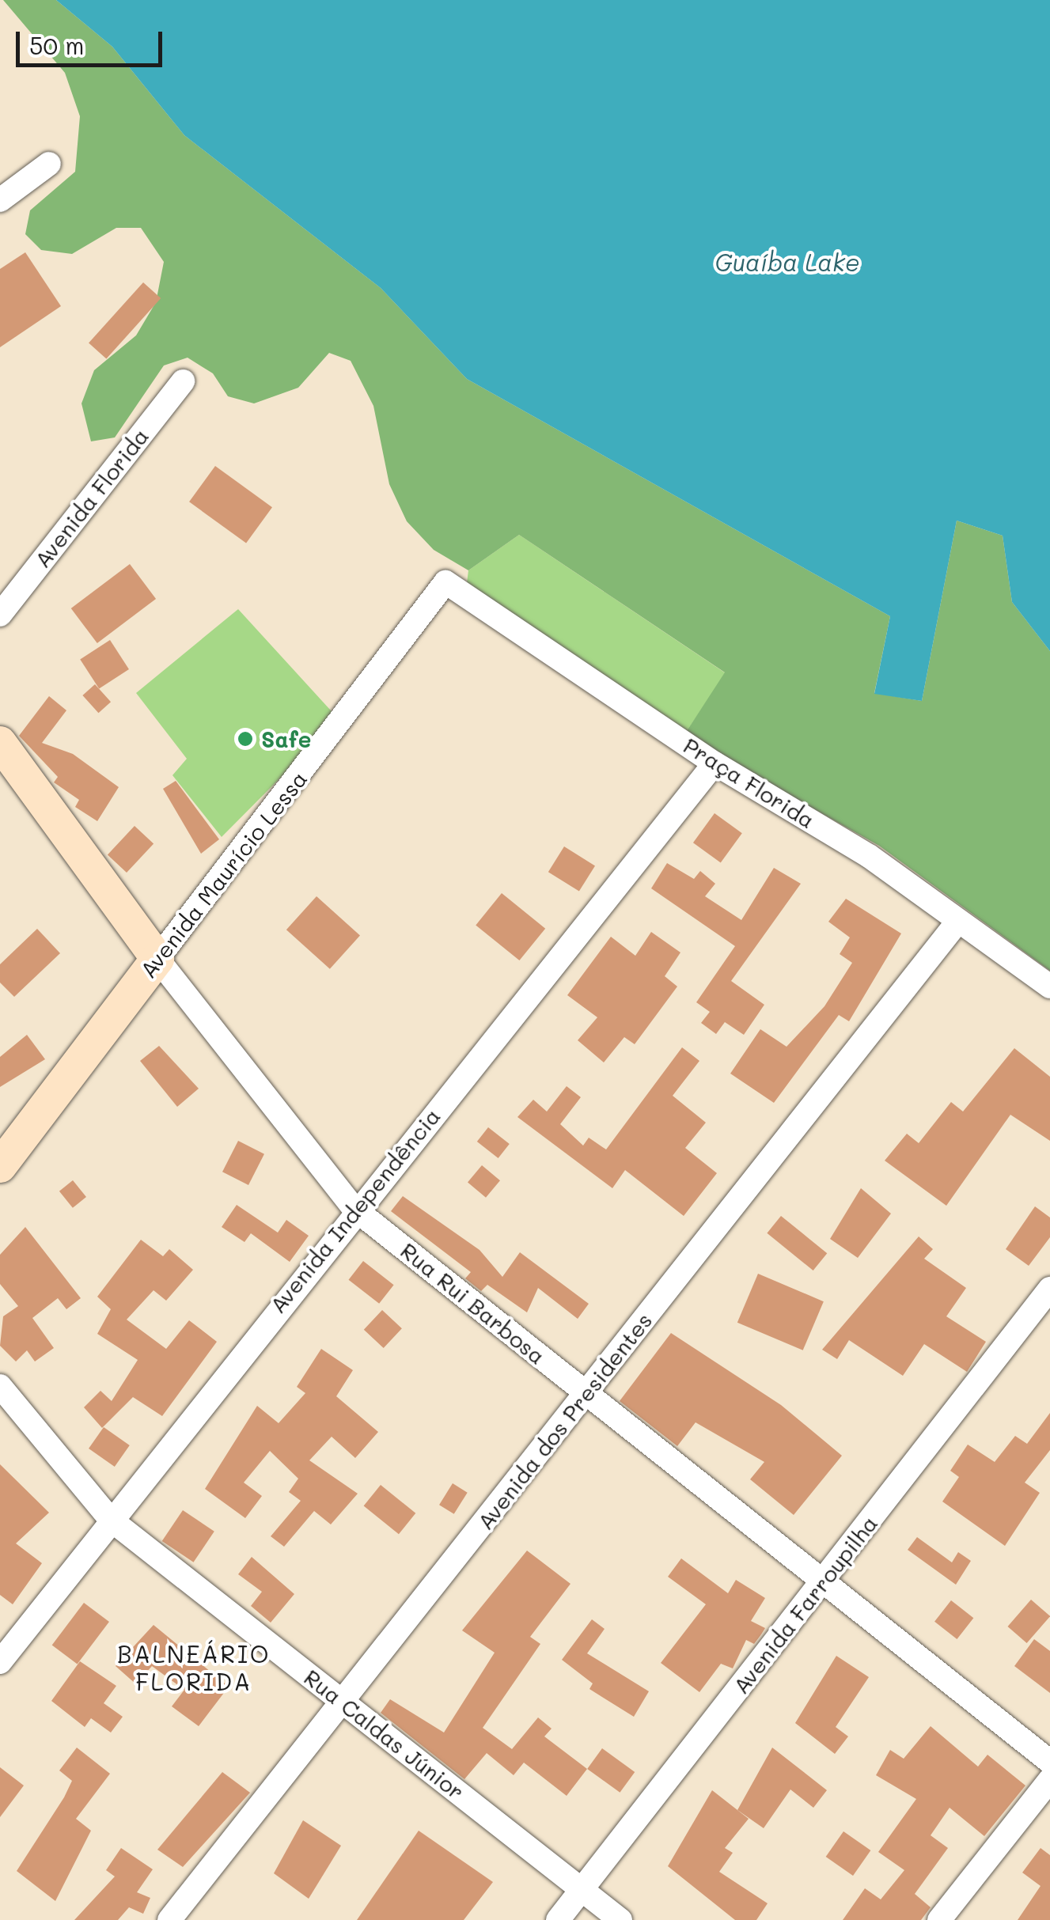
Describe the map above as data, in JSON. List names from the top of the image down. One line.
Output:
{"streets":{"street":["Avenida Florida","Praça Florida","Avenida Maurício Lessa","Avenida Independência","Rua Rui Barbosa","Avenida dos Presidentes","Avenida Farroupilha","Rua Caldas Júnior"]},"crossings":[["Praça Florida","Avenida Maurício Lessa"],["Praça Florida","Avenida Independência"],["Praça Florida","Avenida dos Presidentes"],["Avenida Maurício Lessa","Rua Rui Barbosa"],["Avenida Independência","Rua Rui Barbosa"],["Avenida Independência","Rua Caldas Júnior"],["Rua Rui Barbosa","Avenida dos Presidentes"],["Rua Rui Barbosa","Avenida Farroupilha"],["Avenida dos Presidentes","Rua Caldas Júnior"],["Avenida Farroupilha","Rua Caldas Júnior"]],"districts":["BALNEÁRIO FLORIDA"],"water":["Guaíba Lake"],"places":["Safe"],"scale_bar":"50 m"}
